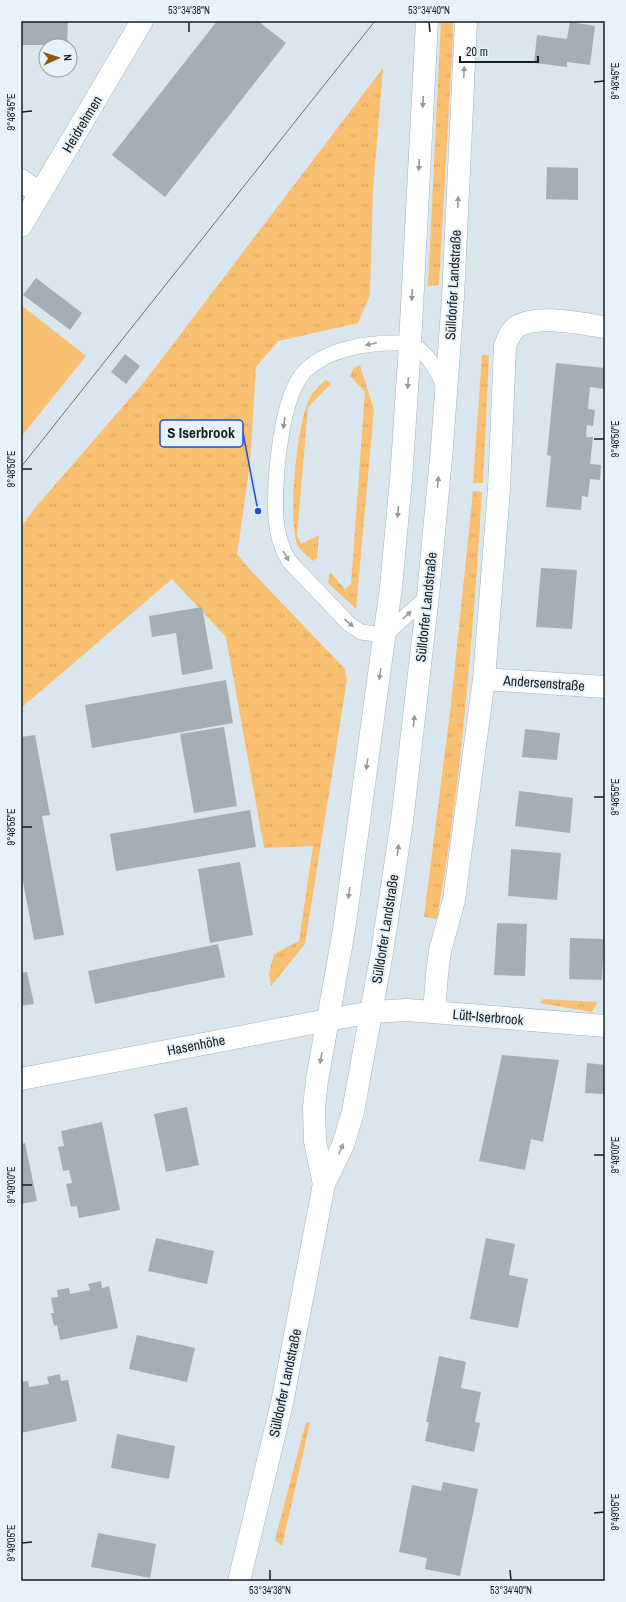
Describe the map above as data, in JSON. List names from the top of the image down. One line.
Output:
{"streets":{"main road":["Heidrehmen","Sülldorfer Landstraße","Andersenstraße","Lütt-Iserbrook","Hasenhöhe"]},"crossings":[["Sülldorfer Landstraße","Lütt-Iserbrook"],["Sülldorfer Landstraße","Hasenhöhe"],["Lütt-Iserbrook","Hasenhöhe"]],"places":["S Iserbrook"],"scale_bar":"20 m","north":"right","coordinates":["53°34'38\"N","53°34'40\"N","9°48'45\"E","9°48'50\"E","9°48'55\"E","9°49'00\"E","9°49'05\"E"]}
